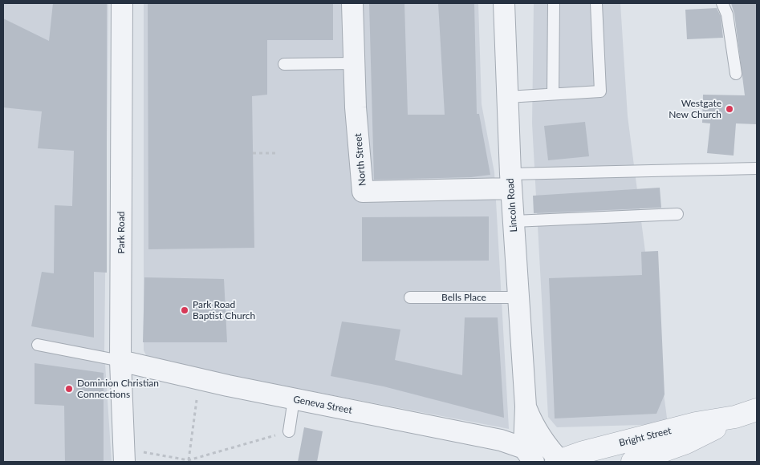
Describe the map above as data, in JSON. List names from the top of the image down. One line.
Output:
{"streets":{"street":["North Street","Lincoln Road","Park Road","Geneva Street","Bright Street"],"lane":["Bells Place"]},"crossings":[["North Street","Lincoln Road"],["Lincoln Road","Bells Place"],["Lincoln Road","Geneva Street"],["Lincoln Road","Bright Street"],["Park Road","Geneva Street"]],"places":["Westgate New Church","Park Road Baptist Church","Dominion Christian Connections"]}
